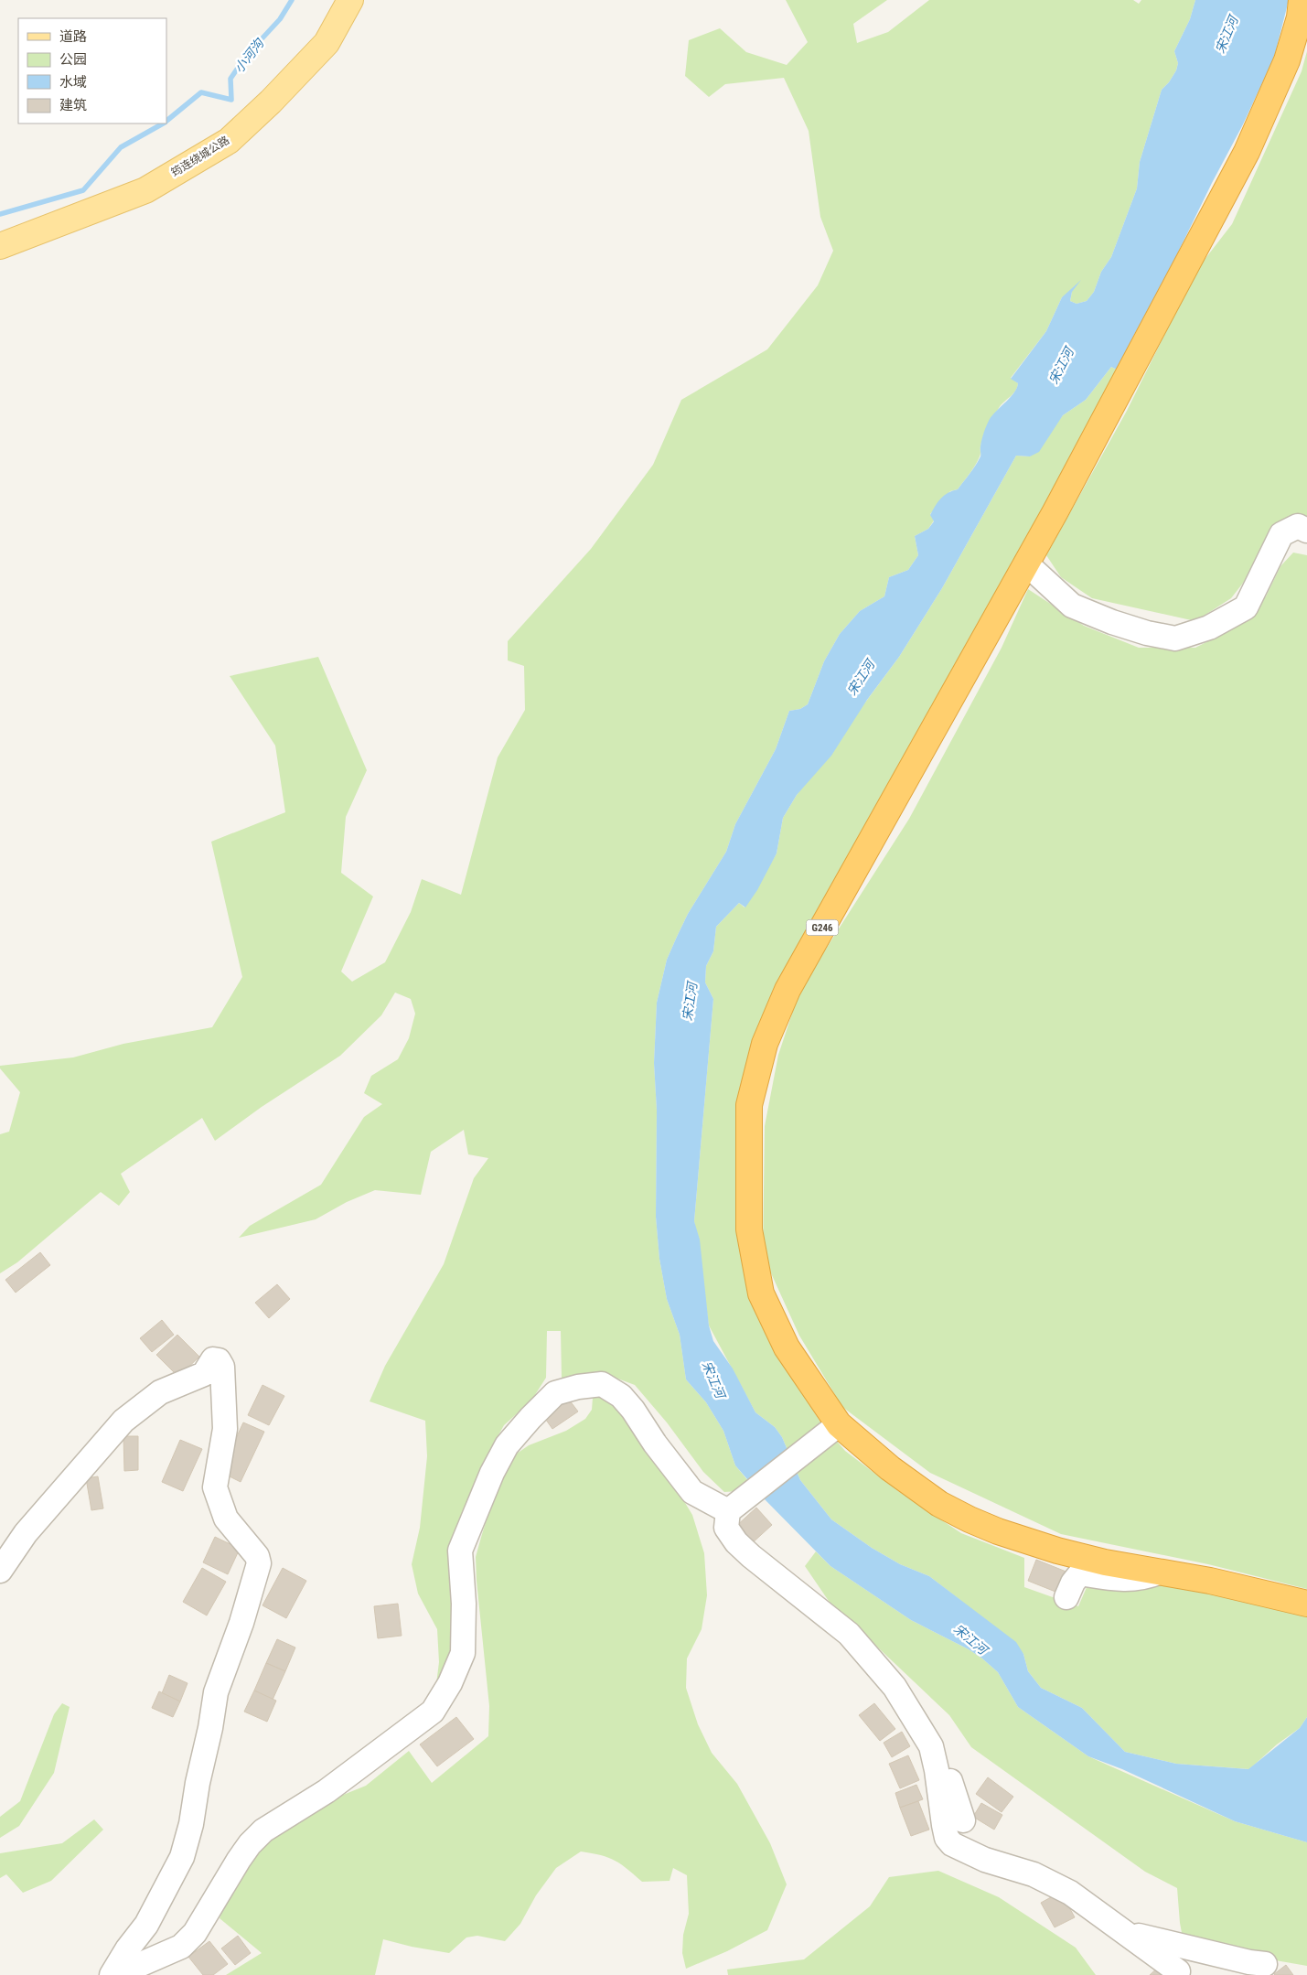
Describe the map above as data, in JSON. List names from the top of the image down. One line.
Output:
{"streets":{"highway":["G246"],"main road":["筠连绕城公路"]},"water":["宋江河","小河沟"],"legend":["道路","公园","水域","建筑"]}
